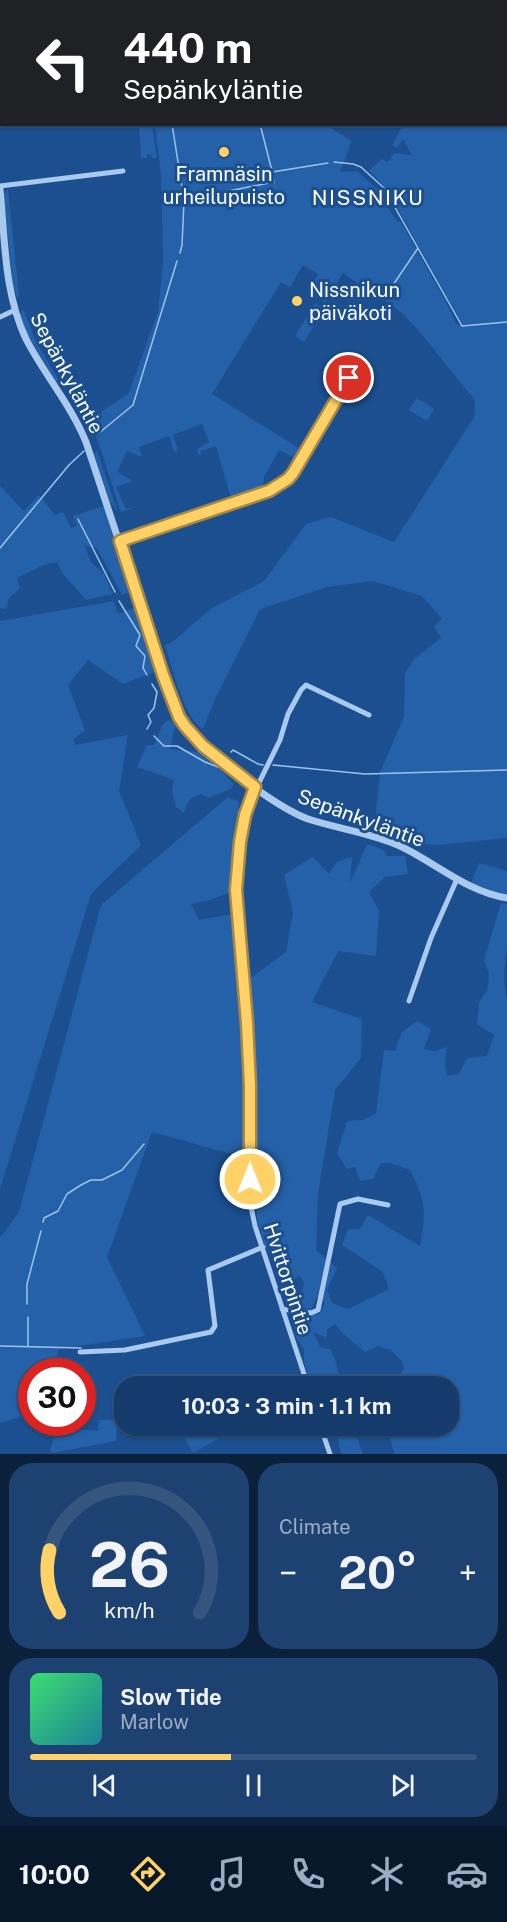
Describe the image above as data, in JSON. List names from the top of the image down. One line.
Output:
{"streets":{"street":["Sepänkyläntie","Hvittorpintie"]},"crossings":[["Sepänkyläntie","Hvittorpintie"]],"districts":["NISSNIKU"],"places":["Framnäsin urheilupuisto","Nissnikun päiväkoti"],"page":{"turn":["440 m","Sepänkyläntie"],"limit":"30","trip":"10:03 · 3 min · 1.1 km","tile":"Climate","heat":["−","20°","+"],"song":["Slow Tide","Marlow"],"tabs":"10:00","gauge":["26","km/h"]}}
